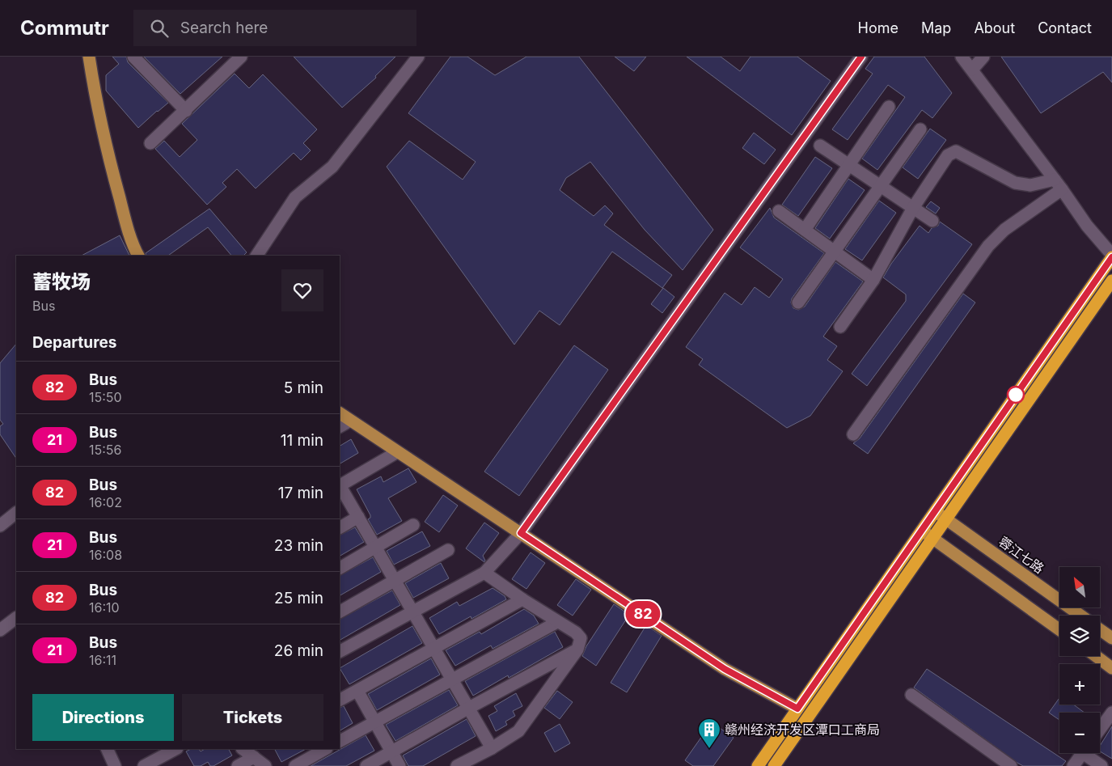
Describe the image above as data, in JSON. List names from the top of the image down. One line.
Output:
{"streets":{"main road":["蓉江七路"]},"places":{"building":["赣州经济开发区潭口工商局"]},"lines":["bus line 82"],"north":"top left","page":{"header":"Commutr","search":"Search here","nav":["Home","Map","About","Contact"],"on_map":"82","heading":[["蓄牧场","Bus"],"Departures"],"list":[{"mark":"82","name":"Bus","note":"15:50","value":"5 min"},{"mark":"21","name":"Bus","note":"15:56","value":"11 min"},{"mark":"82","name":"Bus","note":"16:02","value":"17 min"},{"mark":"21","name":"Bus","note":"16:08","value":"23 min"},{"mark":"82","name":"Bus","note":"16:10","value":"25 min"},{"mark":"21","name":"Bus","note":"16:11","value":"26 min"}],"map_buttons":["+","−"],"buttons":["Directions","Tickets"]}}
